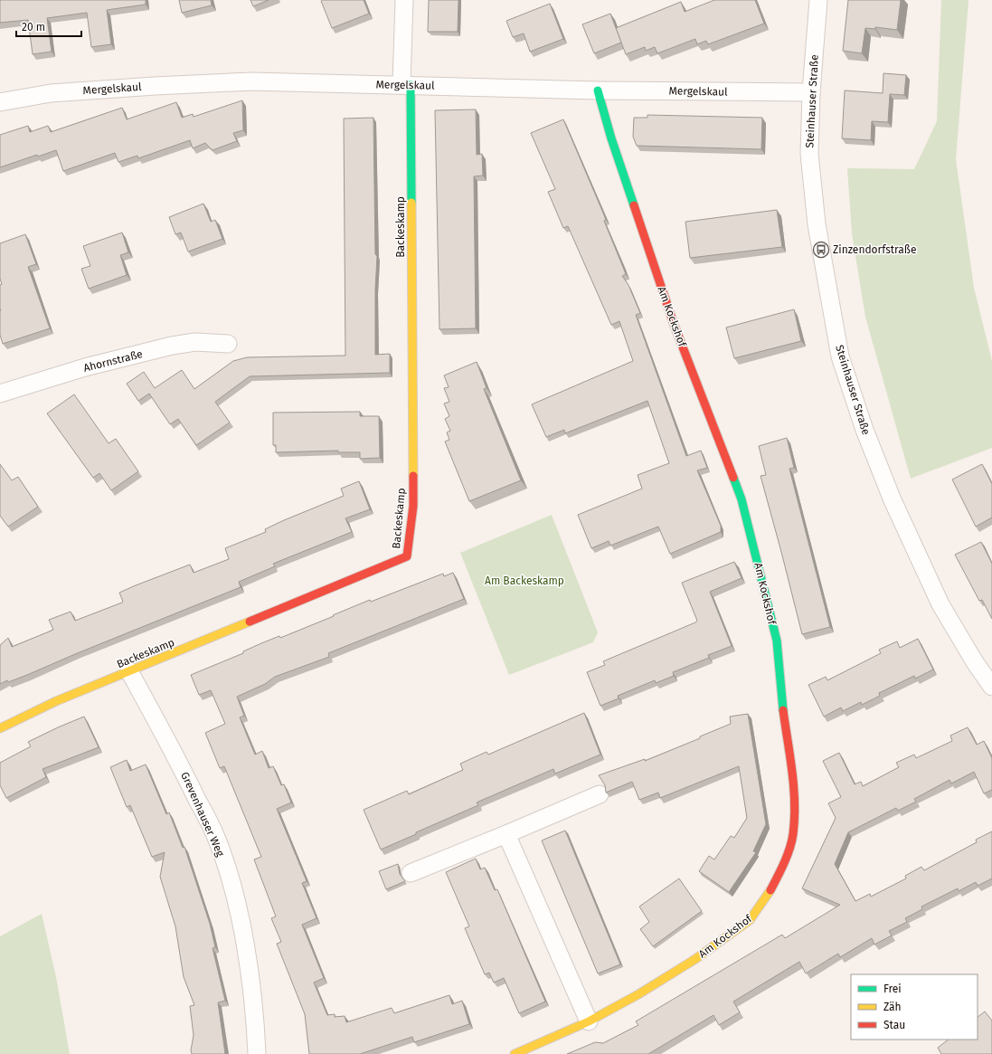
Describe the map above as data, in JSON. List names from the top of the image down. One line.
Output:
{"streets":{"street":["Mergelskaul","Steinhauser Straße","Backeskamp","Am Kockshof","Ahornstraße","Grevenhauser Weg"]},"crossings":[["Mergelskaul","Steinhauser Straße"],["Mergelskaul","Backeskamp"],["Mergelskaul","Am Kockshof"],["Backeskamp","Grevenhauser Weg"]],"parks":["Am Backeskamp"],"places":{"bus stop":["Zinzendorfstraße"]},"legend":["Frei","Zäh","Stau"],"scale_bar":"20 m"}
